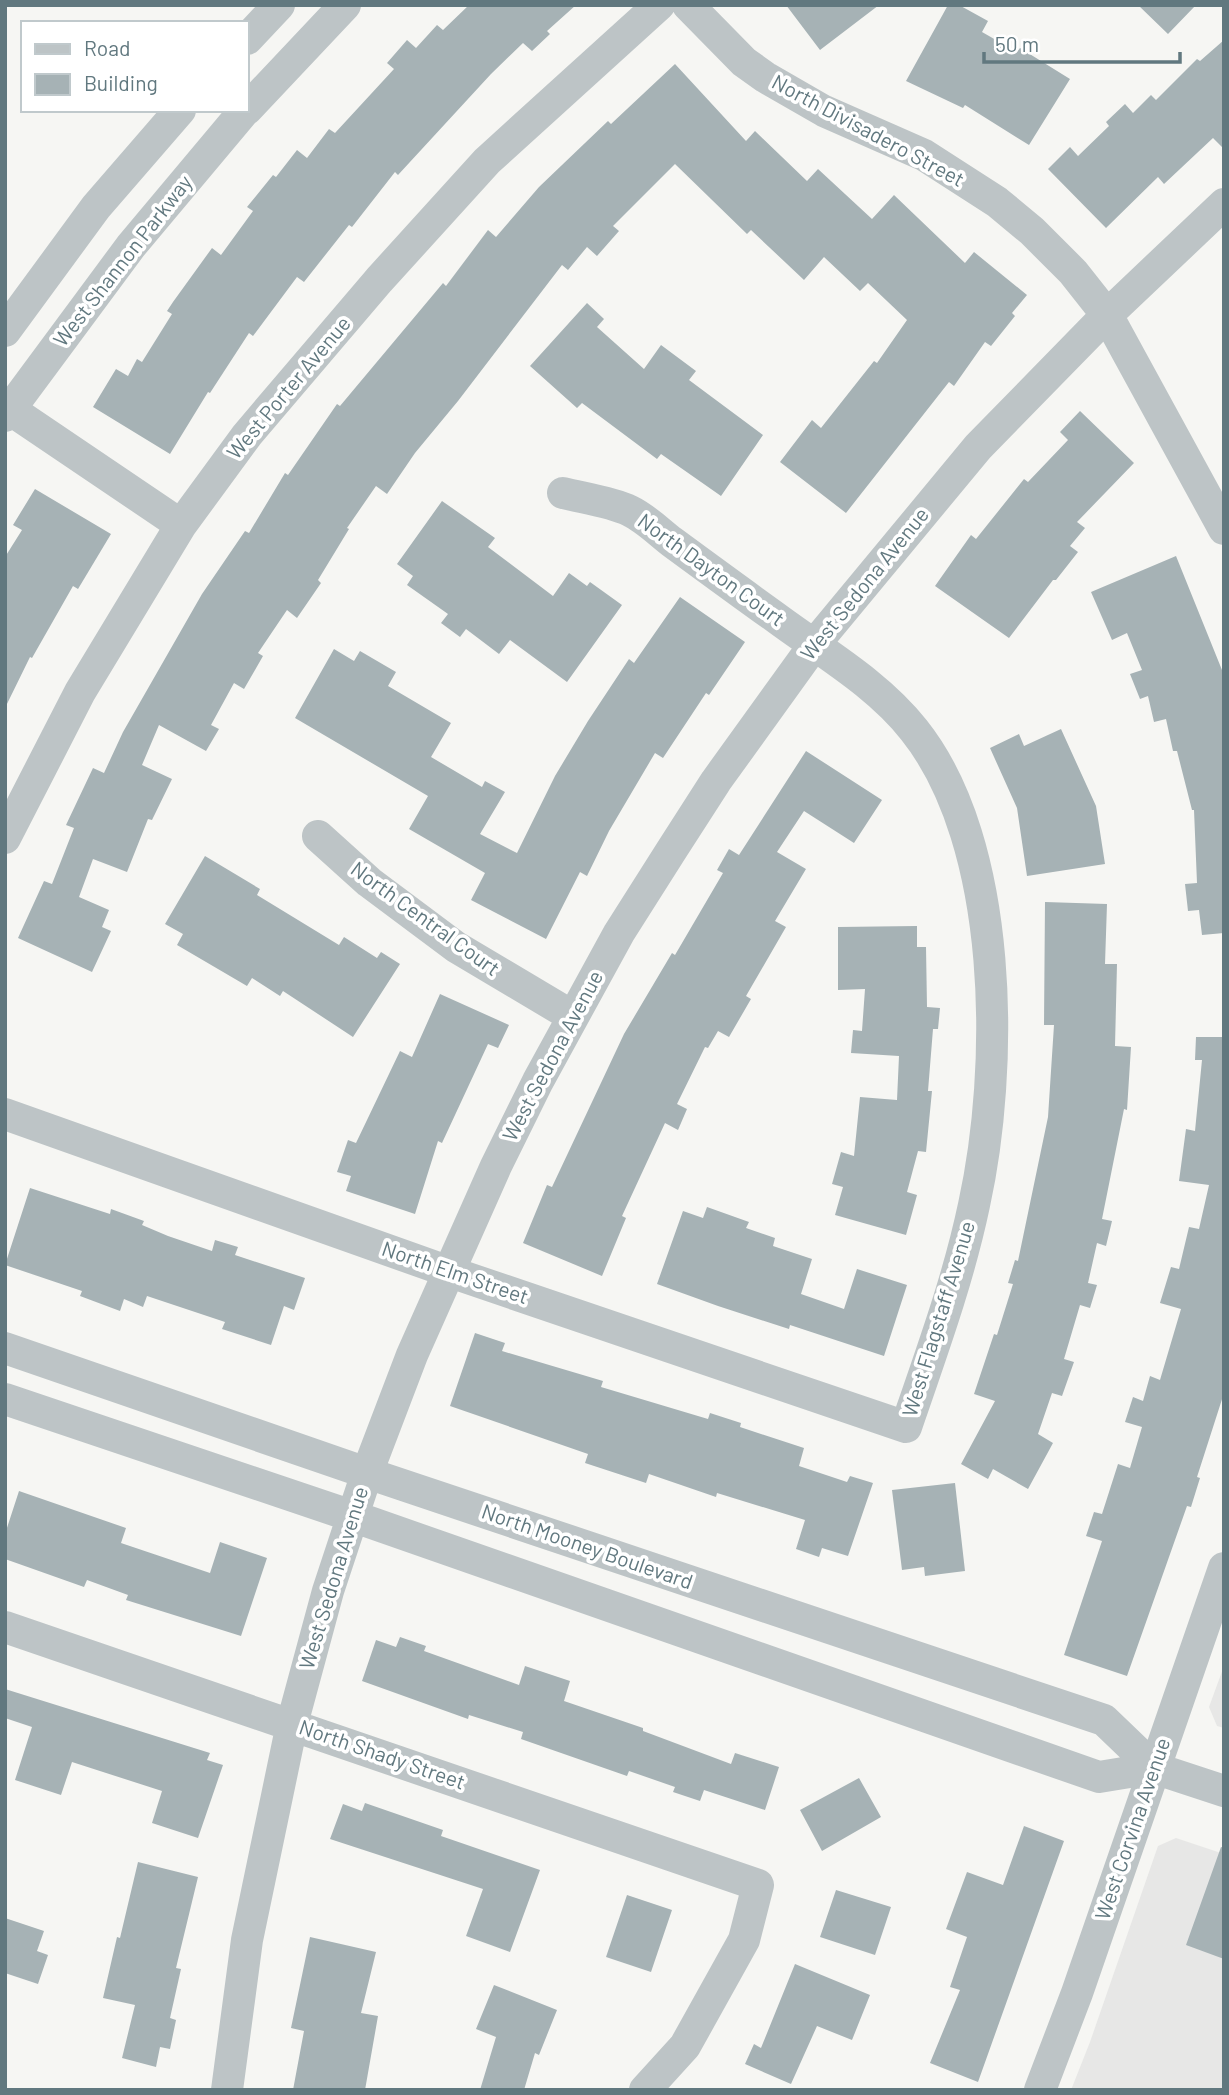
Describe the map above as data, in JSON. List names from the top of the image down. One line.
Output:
{"streets":{"street":["North Divisadero Street","West Shannon Parkway","West Porter Avenue","North Dayton Court","West Sedona Avenue","North Central Court","North Elm Street","West Flagstaff Avenue","North Mooney Boulevard","North Shady Street","West Corvina Avenue"]},"crossings":[["North Divisadero Street","West Sedona Avenue"],["North Dayton Court","West Sedona Avenue"],["North Dayton Court","West Flagstaff Avenue"],["West Sedona Avenue","North Central Court"],["West Sedona Avenue","North Elm Street"],["West Sedona Avenue","West Flagstaff Avenue"],["West Sedona Avenue","North Mooney Boulevard"],["West Sedona Avenue","North Shady Street"],["North Elm Street","West Flagstaff Avenue"],["North Mooney Boulevard","West Corvina Avenue"]],"legend":["Road","Building"],"scale_bar":"50 m"}
